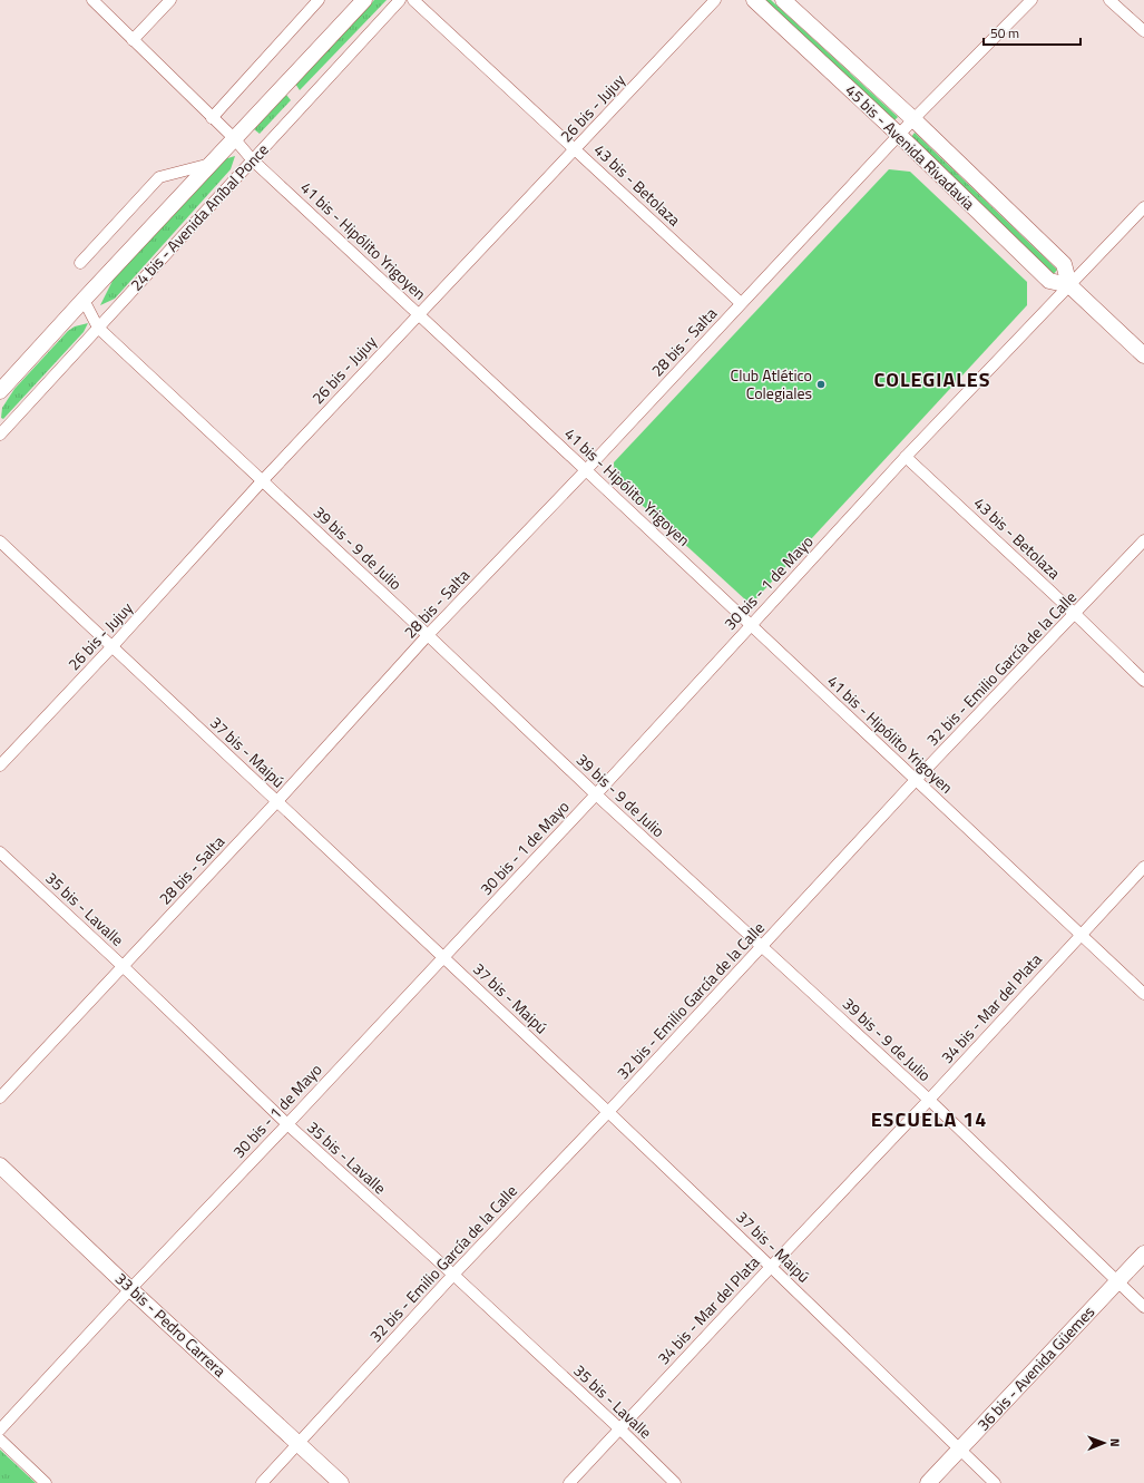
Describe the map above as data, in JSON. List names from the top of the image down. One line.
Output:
{"streets":{"main road":["45 bis - Avenida Rivadavia","24 bis - Avenida Aníbal Ponce","33 bis - Pedro Carrera","36 bis - Avenida Güemes"],"street":["26 bis - Jujuy","43 bis - Betolaza","41 bis - Hipólito Yrigoyen","28 bis - Salta","39 bis - 9 de Julio","30 bis - 1 de Mayo","32 bis - Emilio García de la Calle","37 bis - Maipú","35 bis - Lavalle","34 bis - Mar del Plata"]},"crossings":[["26 bis - Jujuy","43 bis - Betolaza"],["26 bis - Jujuy","41 bis - Hipólito Yrigoyen"],["26 bis - Jujuy","39 bis - 9 de Julio"],["26 bis - Jujuy","37 bis - Maipú"],["45 bis - Avenida Rivadavia","28 bis - Salta"],["45 bis - Avenida Rivadavia","30 bis - 1 de Mayo"],["43 bis - Betolaza","28 bis - Salta"],["43 bis - Betolaza","30 bis - 1 de Mayo"],["43 bis - Betolaza","32 bis - Emilio García de la Calle"],["24 bis - Avenida Aníbal Ponce","41 bis - Hipólito Yrigoyen"],["24 bis - Avenida Aníbal Ponce","39 bis - 9 de Julio"],["41 bis - Hipólito Yrigoyen","28 bis - Salta"],["41 bis - Hipólito Yrigoyen","30 bis - 1 de Mayo"],["41 bis - Hipólito Yrigoyen","32 bis - Emilio García de la Calle"],["41 bis - Hipólito Yrigoyen","34 bis - Mar del Plata"],["28 bis - Salta","39 bis - 9 de Julio"],["28 bis - Salta","37 bis - Maipú"],["28 bis - Salta","35 bis - Lavalle"],["39 bis - 9 de Julio","30 bis - 1 de Mayo"],["39 bis - 9 de Julio","32 bis - Emilio García de la Calle"],["39 bis - 9 de Julio","34 bis - Mar del Plata"],["39 bis - 9 de Julio","36 bis - Avenida Güemes"],["30 bis - 1 de Mayo","37 bis - Maipú"],["30 bis - 1 de Mayo","35 bis - Lavalle"],["30 bis - 1 de Mayo","33 bis - Pedro Carrera"],["32 bis - Emilio García de la Calle","37 bis - Maipú"],["32 bis - Emilio García de la Calle","35 bis - Lavalle"],["32 bis - Emilio García de la Calle","33 bis - Pedro Carrera"],["37 bis - Maipú","34 bis - Mar del Plata"],["37 bis - Maipú","36 bis - Avenida Güemes"],["35 bis - Lavalle","34 bis - Mar del Plata"]],"districts":["COLEGIALES","ESCUELA 14"],"places":["Club Atlético Colegiales"],"scale_bar":"50 m","north":"right"}
